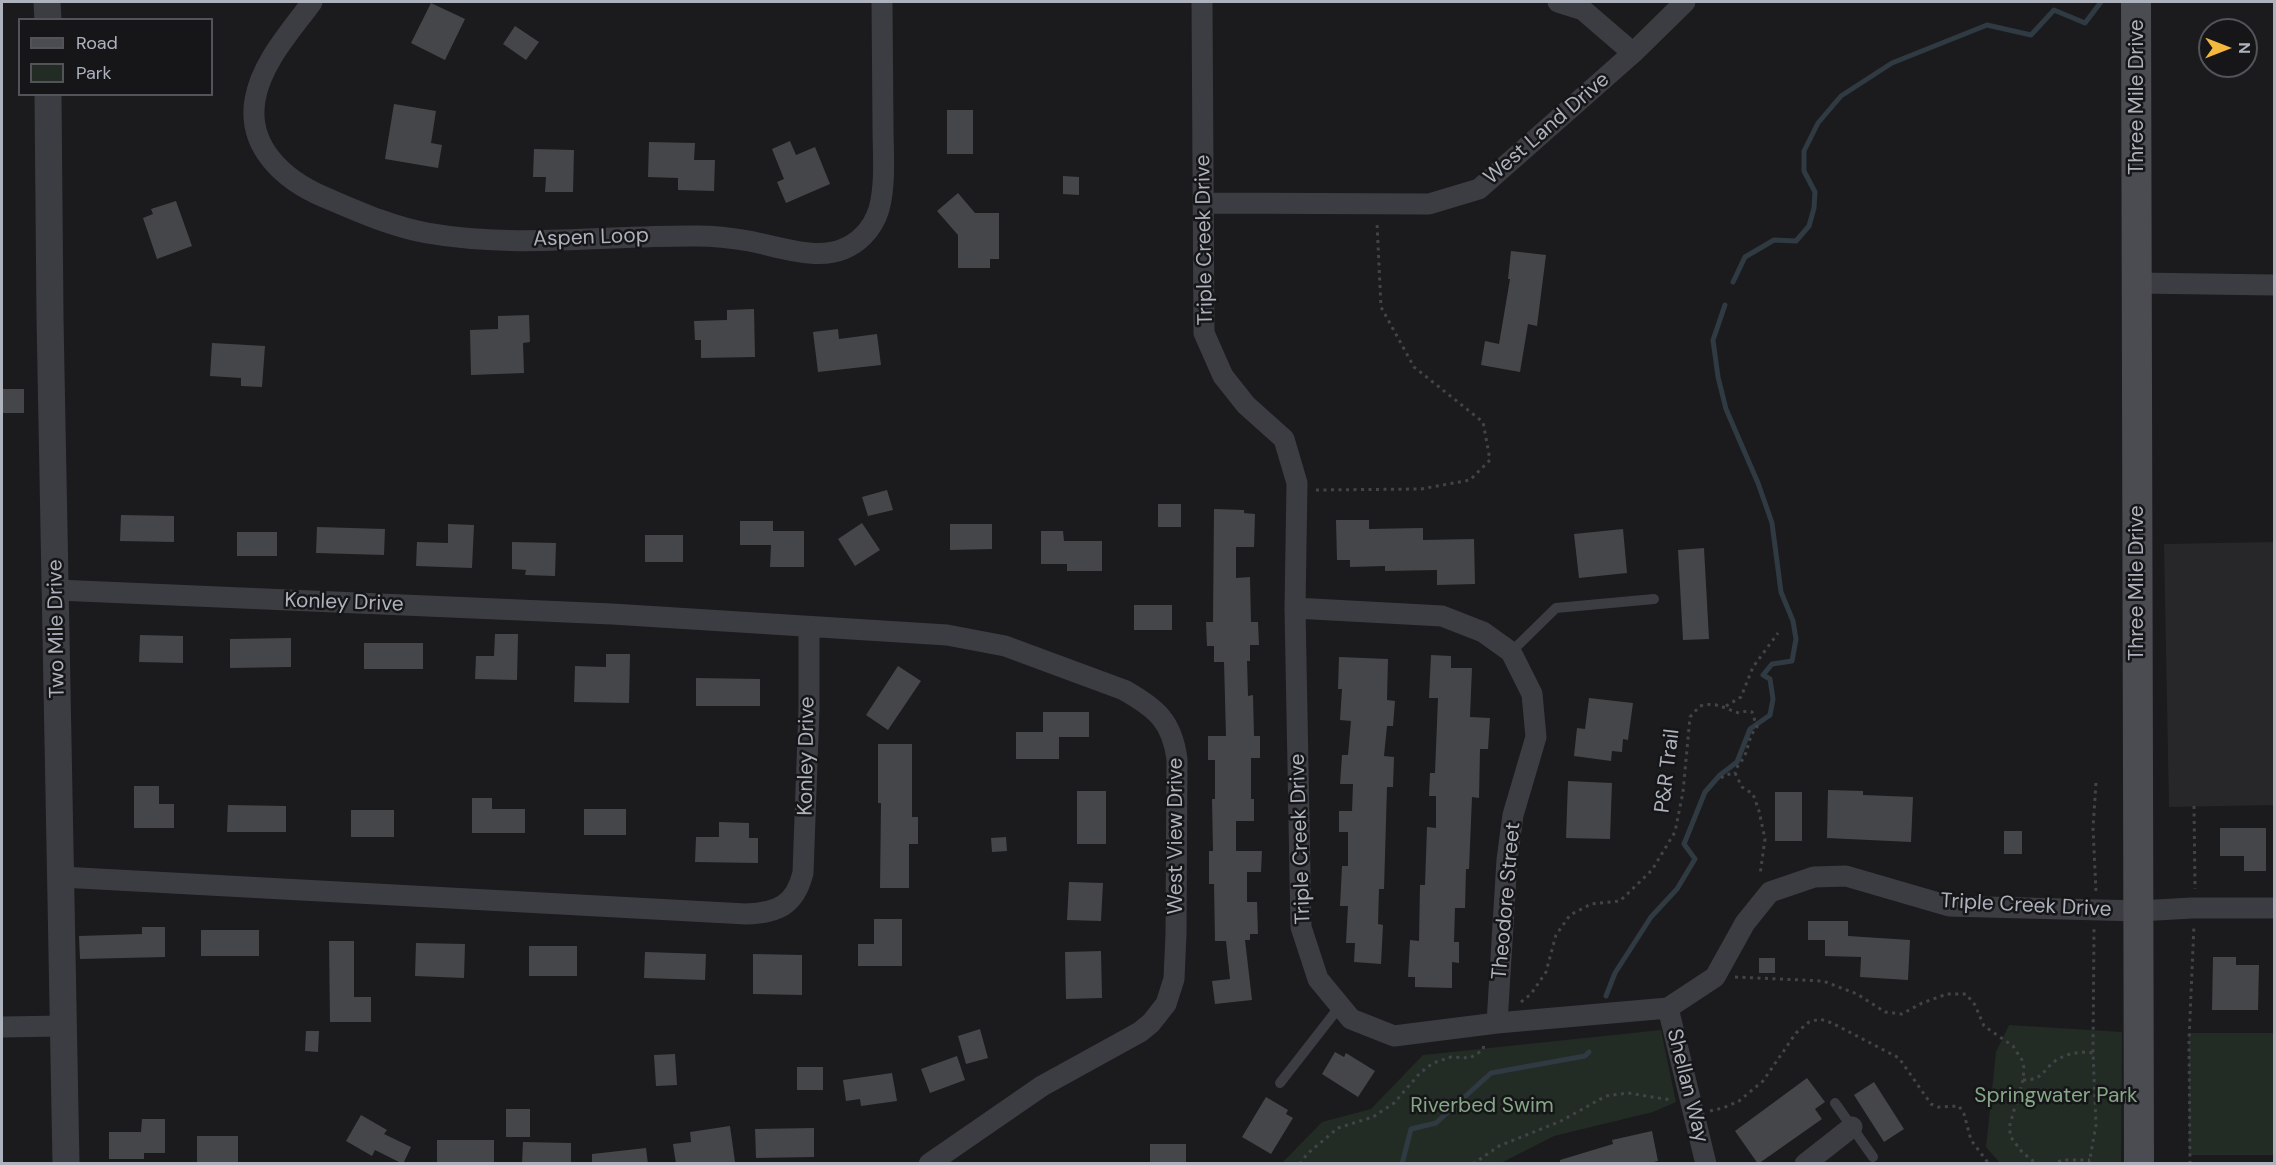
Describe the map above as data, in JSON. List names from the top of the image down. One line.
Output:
{"streets":{"main road":["Three Mile Drive"],"street":["West Land Drive","Aspen Loop","Triple Creek Drive","Konley Drive","Two Mile Drive","West View Drive","Theodore Street","Shellan Way"],"path":["P&R Trail"]},"crossings":[["Three Mile Drive","Triple Creek Drive"],["West Land Drive","Triple Creek Drive"],["Triple Creek Drive","P&R Trail"],["Triple Creek Drive","Theodore Street"],["Triple Creek Drive","Shellan Way"],["Konley Drive","Two Mile Drive"],["Konley Drive","West View Drive"],["P&R Trail","Theodore Street"]],"parks":["Springwater Park","Riverbed Swim"],"legend":["Road","Park"],"north":"right"}
